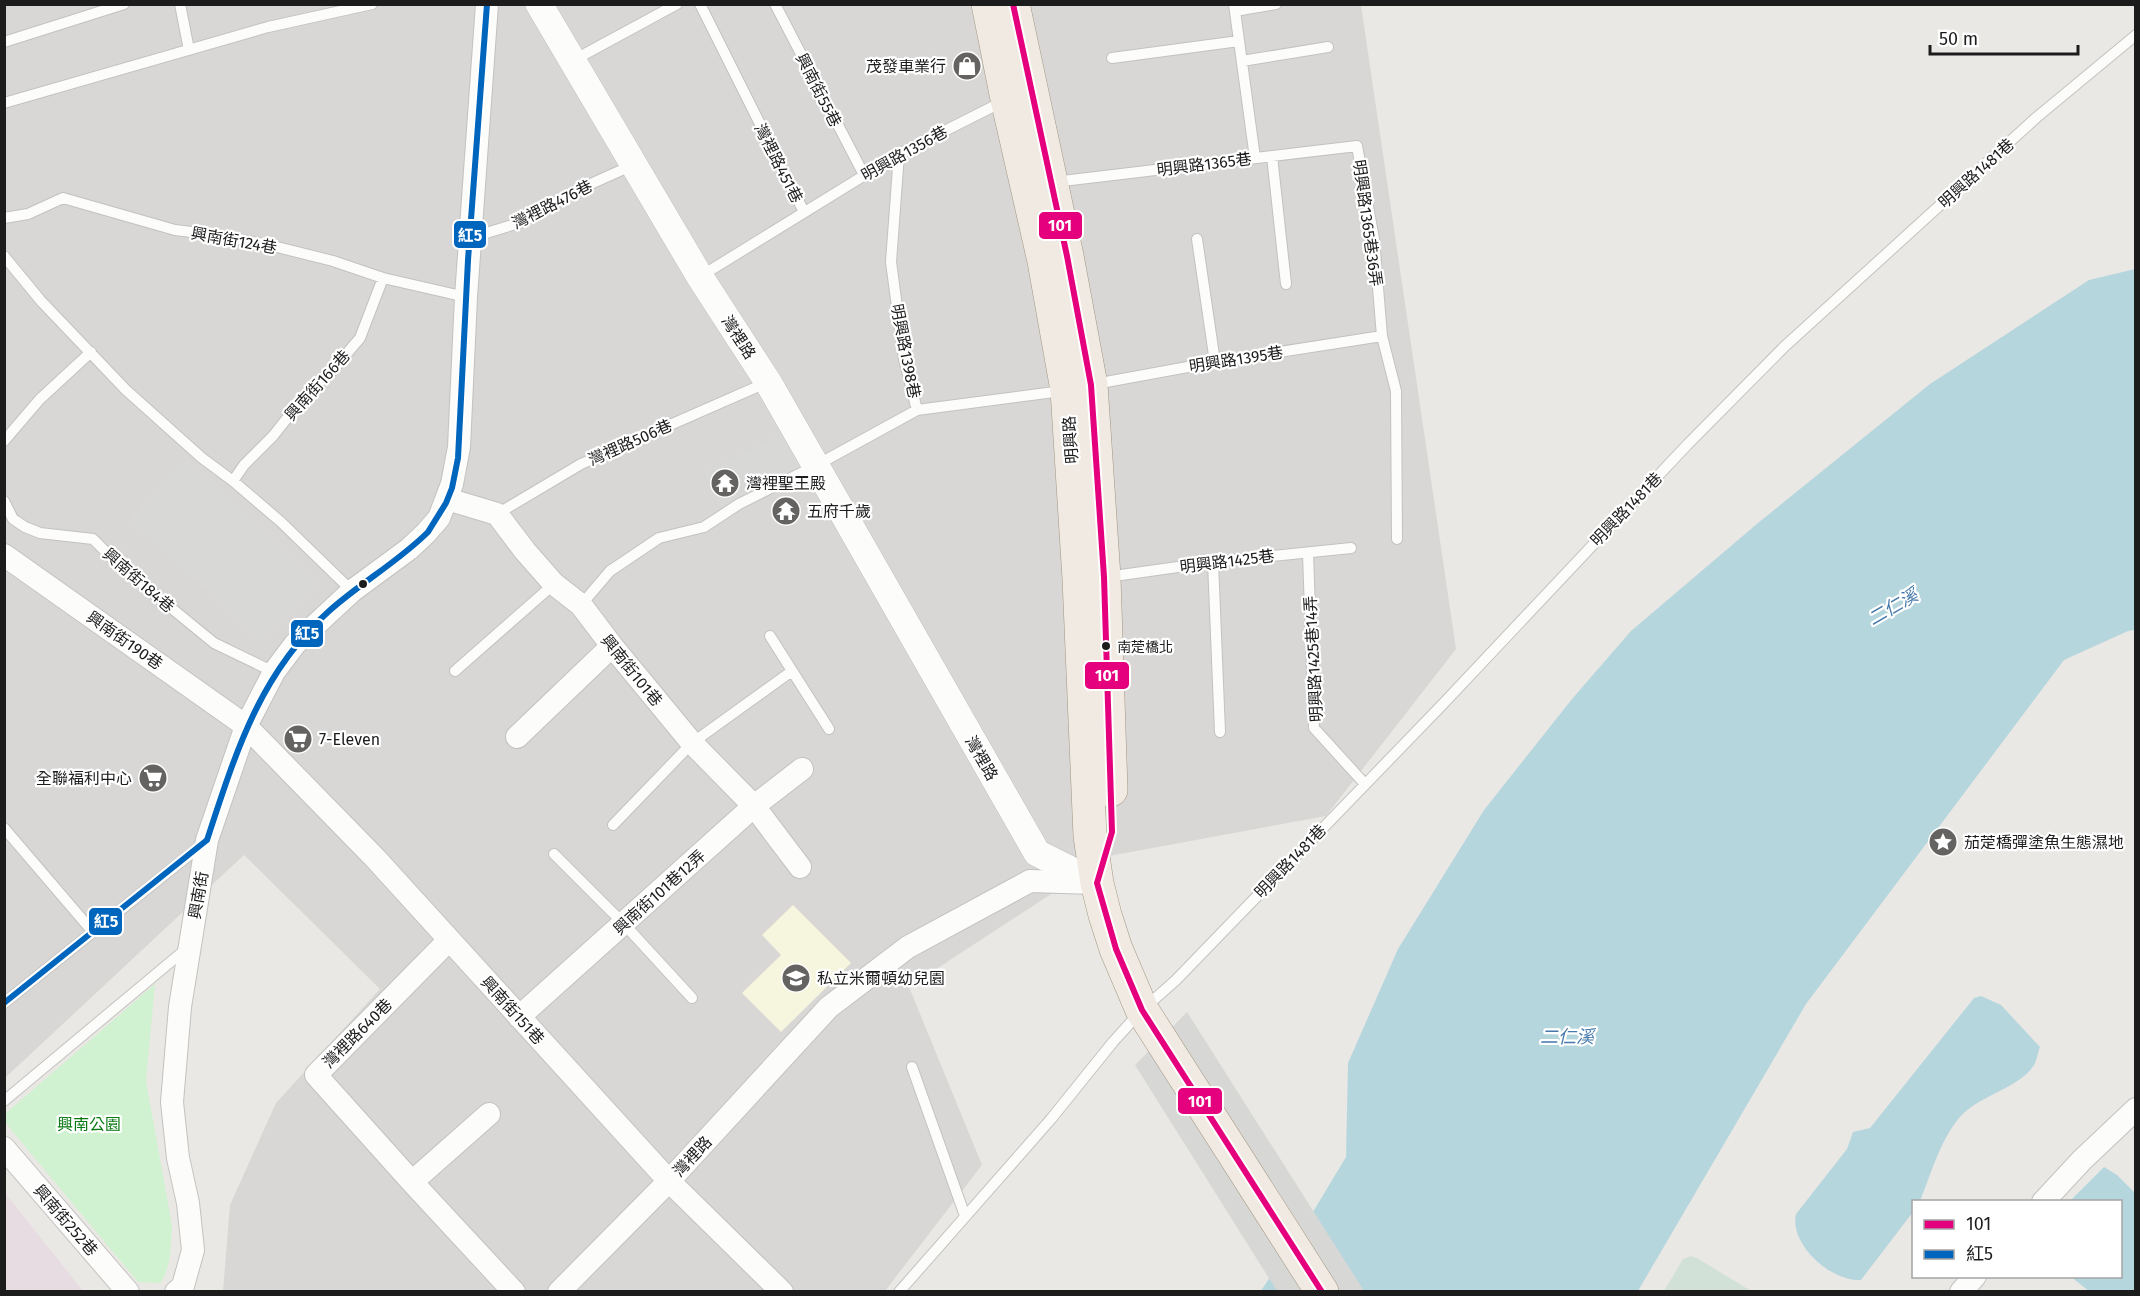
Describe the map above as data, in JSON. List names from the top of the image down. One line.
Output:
{"streets":{"main road":["明興路"],"street":["灣裡路","興南街190巷","興南街101巷","興南街101巷12弄","興南街","興南街151巷","灣裡路640巷","興南街252巷"],"lane":["興南街55巷","明興路1356巷","灣裡路451巷","明興路1365巷","明興路1481巷","灣裡路476巷","明興路1365巷36弄","興南街124巷","明興路1398巷","明興路1395巷","興南街166巷","灣裡路506巷","明興路1425巷","興南街184巷","明興路1425巷14弄"]},"crossings":[["興南街55巷","明興路1356巷"],["明興路1356巷","灣裡路451巷"],["明興路1356巷","明興路1398巷"],["明興路1356巷","明興路"],["灣裡路451巷","灣裡路"],["明興路1365巷","明興路1365巷36弄"],["明興路1365巷","明興路"],["明興路1481巷","明興路"],["明興路1481巷","明興路1425巷14弄"],["灣裡路476巷","灣裡路"],["灣裡路476巷","興南街"],["明興路1365巷36弄","明興路1395巷"],["興南街124巷","興南街166巷"],["興南街124巷","興南街"],["灣裡路","明興路"],["灣裡路","灣裡路506巷"],["灣裡路","興南街151巷"],["明興路1398巷","明興路1395巷"],["明興路1398巷","明興路"],["明興路1395巷","明興路"],["明興路","明興路1425巷"],["灣裡路506巷","興南街101巷"],["明興路1425巷","明興路1425巷14弄"],["興南街184巷","興南街"],["興南街190巷","興南街"],["興南街190巷","興南街151巷"],["興南街101巷","興南街101巷12弄"],["興南街101巷12弄","興南街151巷"],["興南街","興南街151巷"],["興南街151巷","灣裡路640巷"]],"water":["二仁溪"],"parks":["興南公園"],"places":{"shop":["茂發車業行"],"temple":["灣裡聖王殿","五府千歲"],"other":["南萣橋北"],"supermarket":["7-Eleven","全聯福利中心"],"place":["茄萣橋彈塗魚生態濕地"],"school or university":["私立米爾頓幼兒園"]},"lines":["transit line 101","transit line 紅5"],"legend":["101","紅5"],"scale_bar":"50 m"}
